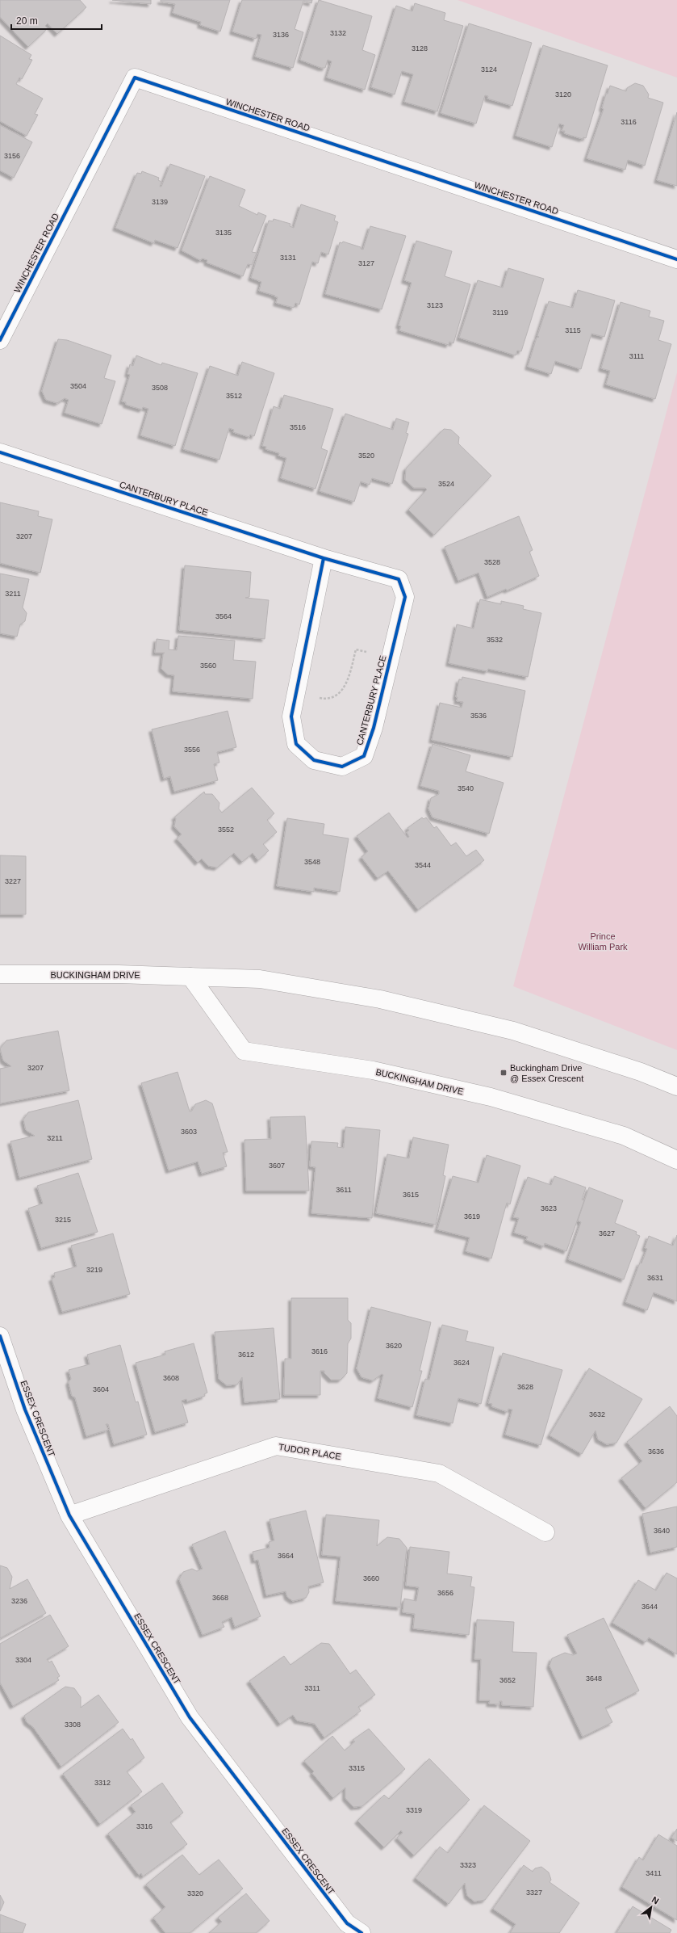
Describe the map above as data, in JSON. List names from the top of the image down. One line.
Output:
{"streets":{"street":["WINCHESTER ROAD","CANTERBURY PLACE","BUCKINGHAM DRIVE","ESSEX CRESCENT","TUDOR PLACE"]},"crossings":[["ESSEX CRESCENT","TUDOR PLACE"]],"parks":["Prince William Park"],"places":{"transit":["Buckingham Drive @ Essex Crescent"]},"house_numbers":["3132","3136","3128","3124","3120","3116","3156","3139","3135","3131","3127","3123","3119","3115","3111","3504","3508","3512","3516","3520","3524","3207","3528","3211","3564","3532","3560","3536","3556","3540","3552","3548","3544","3227","3207","3603","3211","3607","3611","3615","3623","3619","3215","3627","3219","3631","3620","3616","3612","3624","3608","3628","3604","3632","3636","3640","3664","3660","3656","3668","3236","3644","3304","3648","3652","3311","3308","3315","3312","3319","3316","3323","3411","3327","3320"],"scale_bar":"20 m","north":"top right"}
